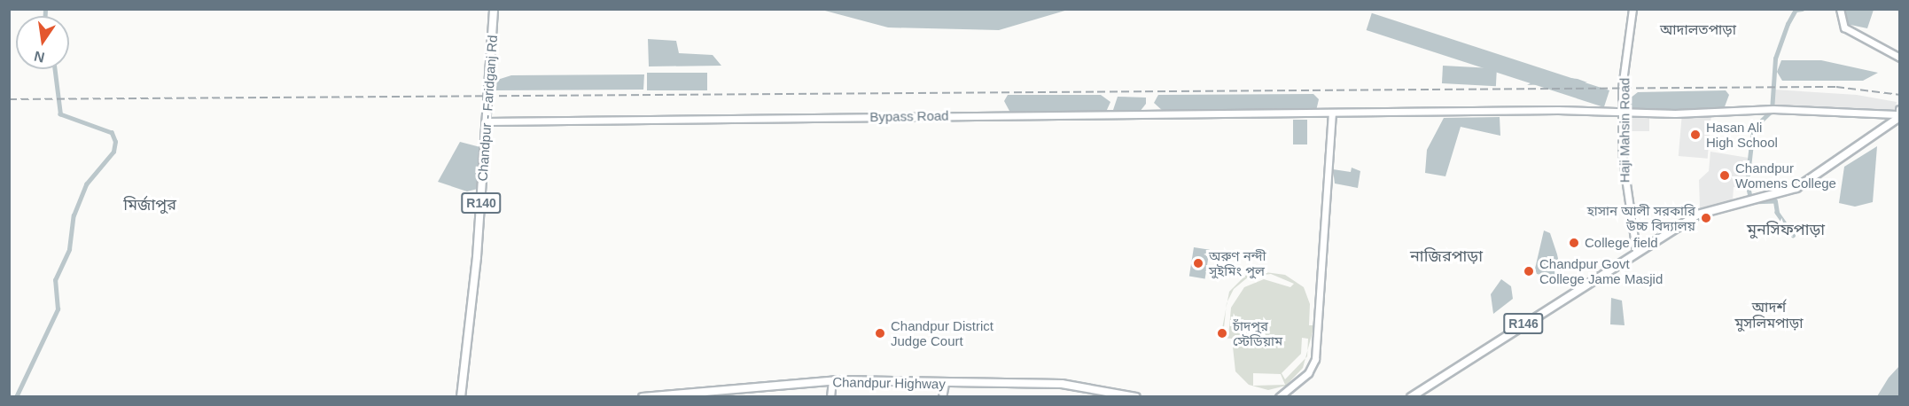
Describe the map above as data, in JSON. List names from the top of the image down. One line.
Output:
{"streets":{"main road":["Chandpur - Faridganj Rd","R140","R146","Chandpur Highway"],"street":["Bypass Road","Haji Mahsin Road"]},"crossings":[["Chandpur - Faridganj Rd","Bypass Road"],["Bypass Road","Haji Mahsin Road"],["Haji Mahsin Road","R146"]],"districts":["আদালতপাড়া","মির্জাপুর","মুনসিফপাড়া","নাজিরপাড়া","আদর্শ মুসলিমপাড়া"],"places":["Hasan Ali High School","Chandpur Womens College","হাসান আলী সরকারি উচ্চ বিদ্যালয়","College field","অরুণ নন্দী সুইমিং পুল","Chandpur Govt College Jame Masjid","Chandpur District Judge Court","চাঁদপুর স্টেডিয়াম"],"north":"bottom"}
